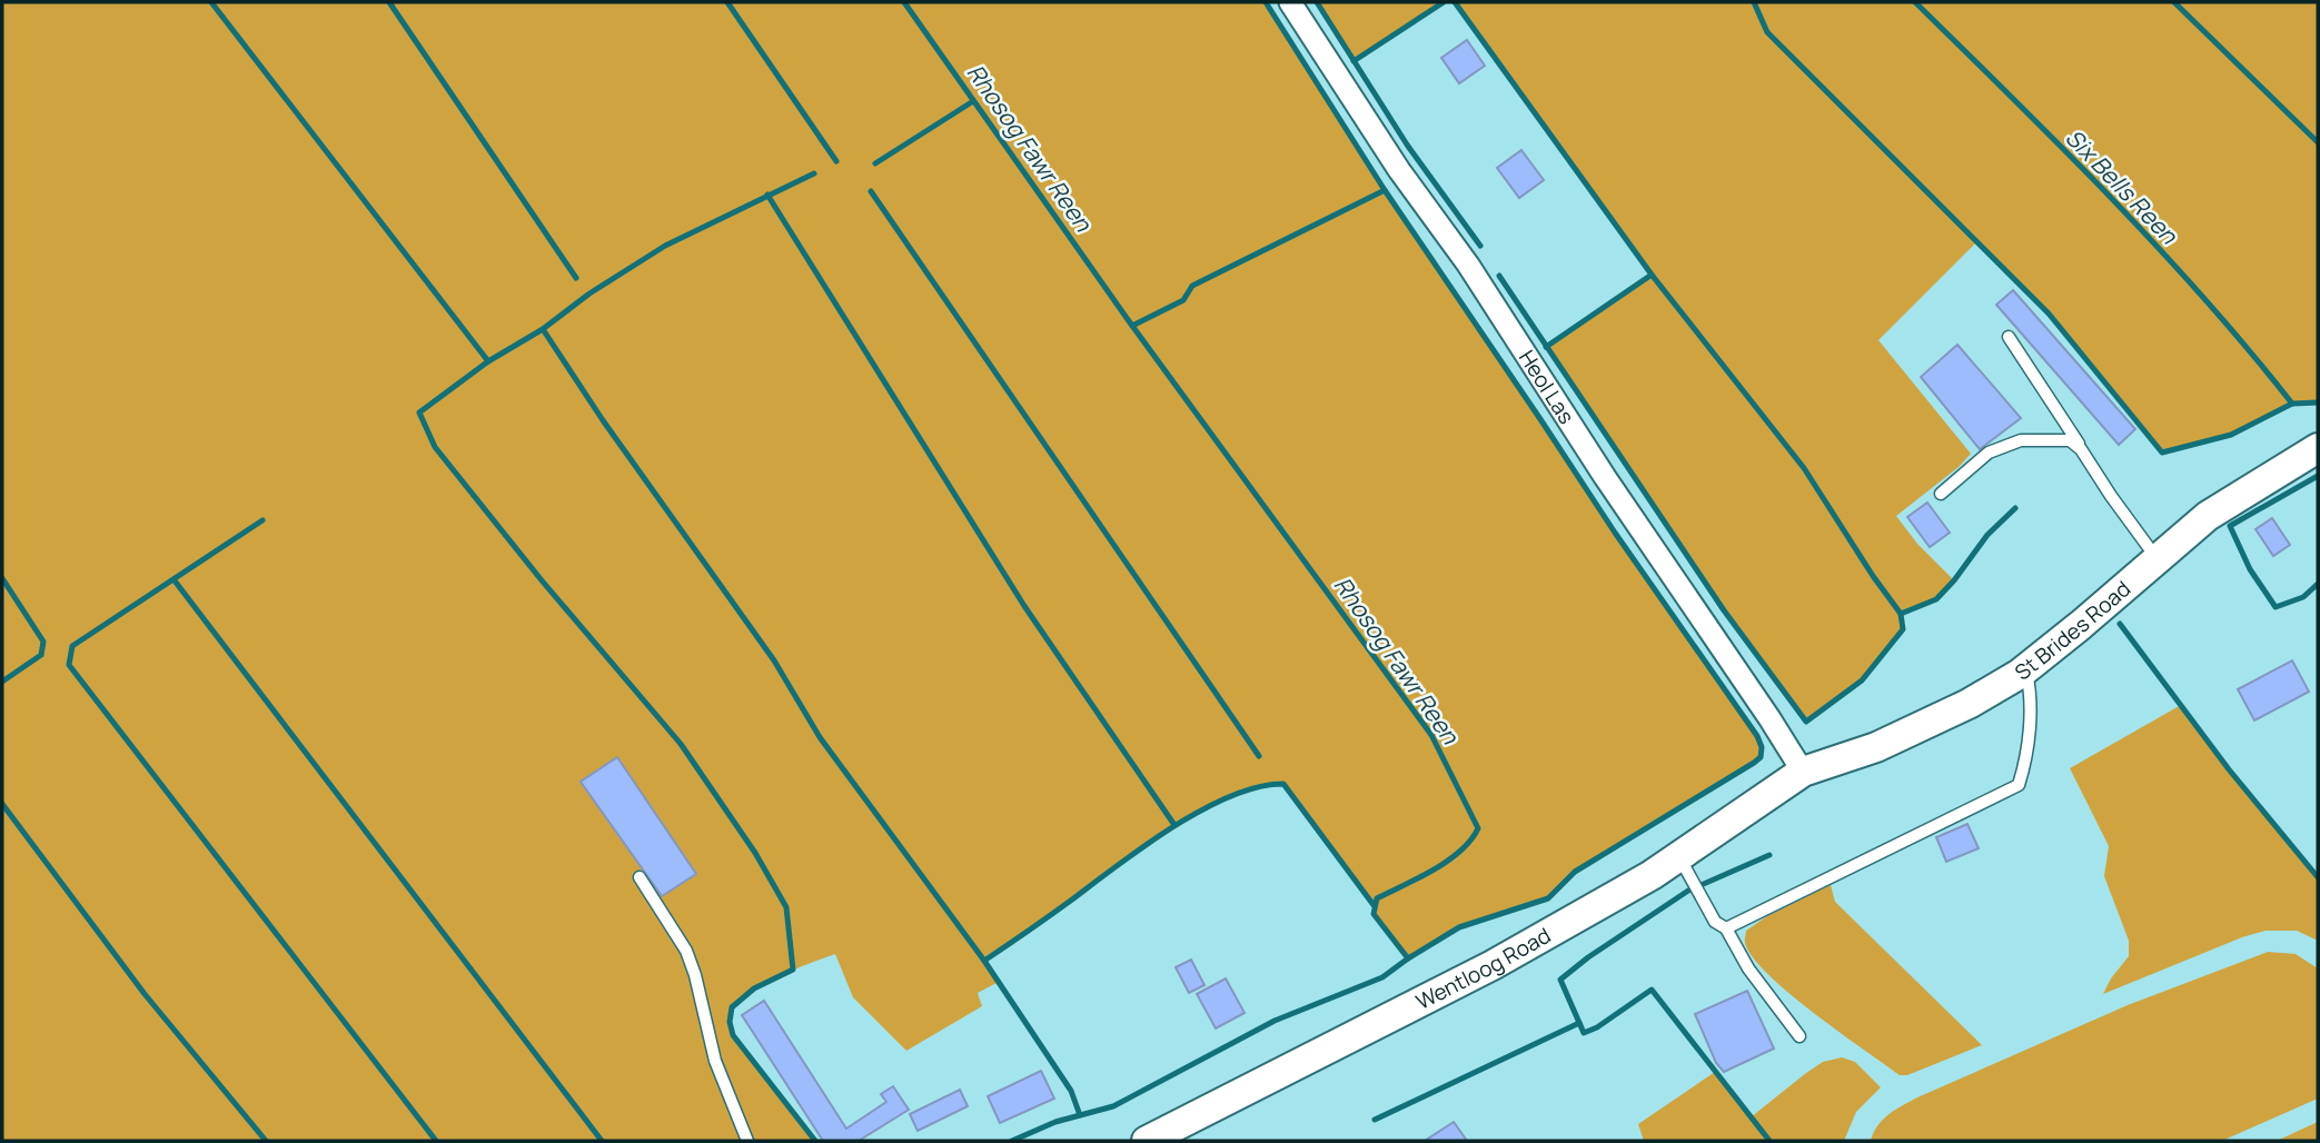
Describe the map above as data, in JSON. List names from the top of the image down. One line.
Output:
{"streets":{"main road":["St Brides Road","Wentloog Road"],"street":["Heol Las"]},"crossings":[["Heol Las","St Brides Road"],["Heol Las","Wentloog Road"],["St Brides Road","Wentloog Road"]],"water":["Rhosog Fawr Reen","Six Bells Reen"]}
